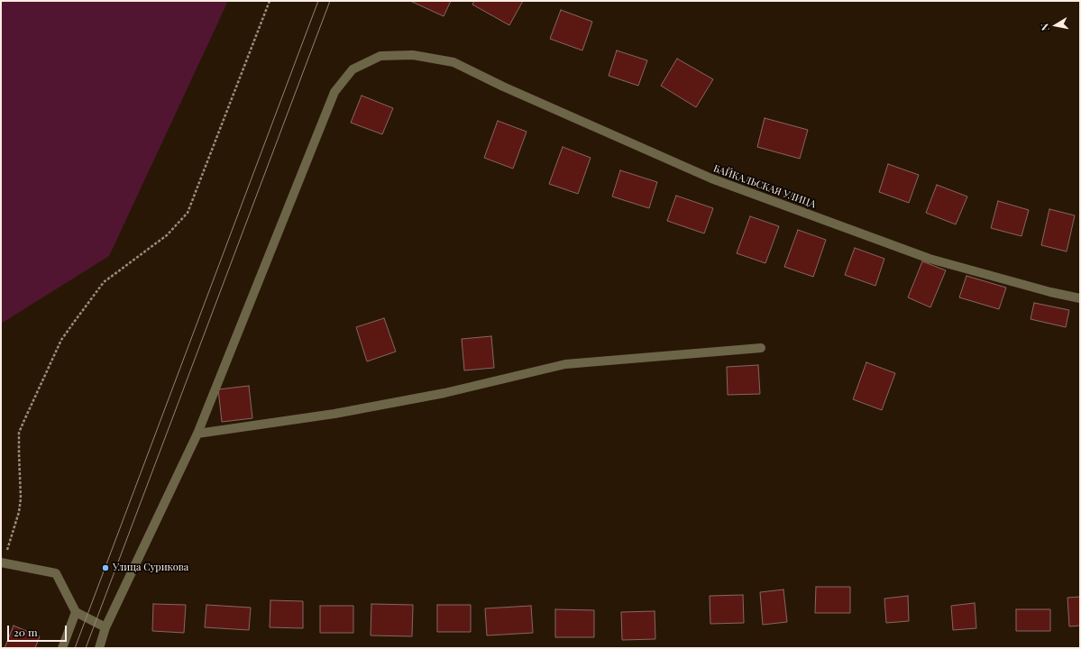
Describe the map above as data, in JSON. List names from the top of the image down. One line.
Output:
{"streets":{"street":["БАЙКАЛЬСКАЯ УЛИЦА"]},"places":["Улица Сурикова"],"scale_bar":"20 m","north":"left"}
